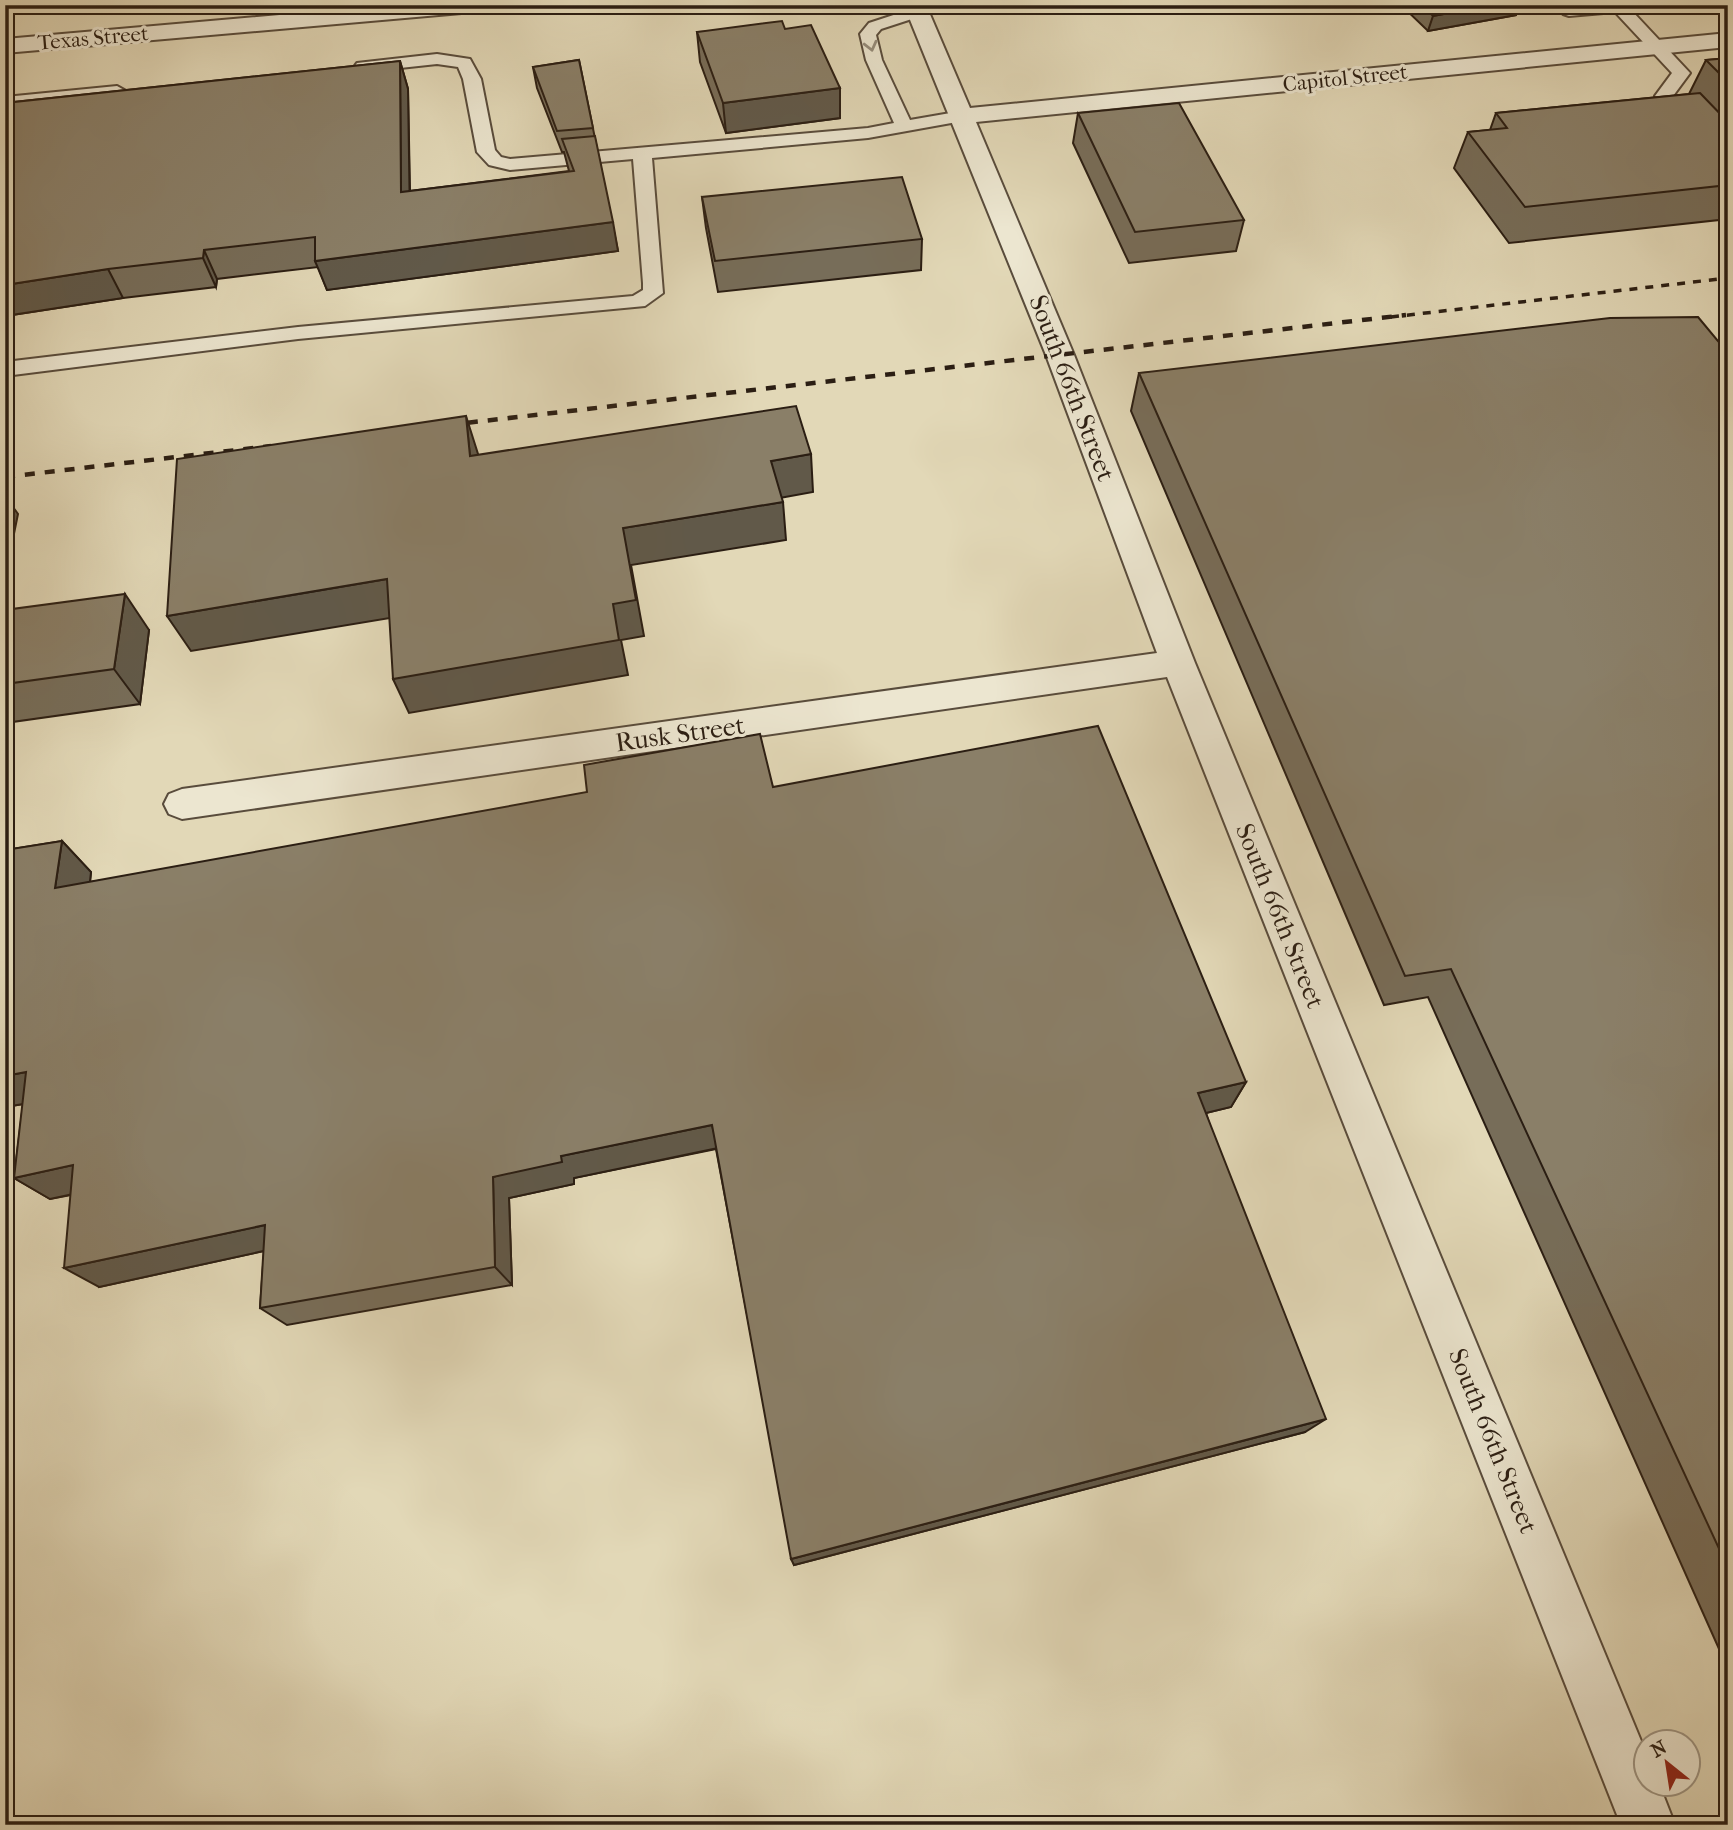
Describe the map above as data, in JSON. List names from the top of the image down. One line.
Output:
{"streets":{"street":["Texas Street","Capitol Street","South 66th Street","Rusk Street"]},"crossings":[["Capitol Street","South 66th Street"],["South 66th Street","Rusk Street"]],"north":"top left"}
